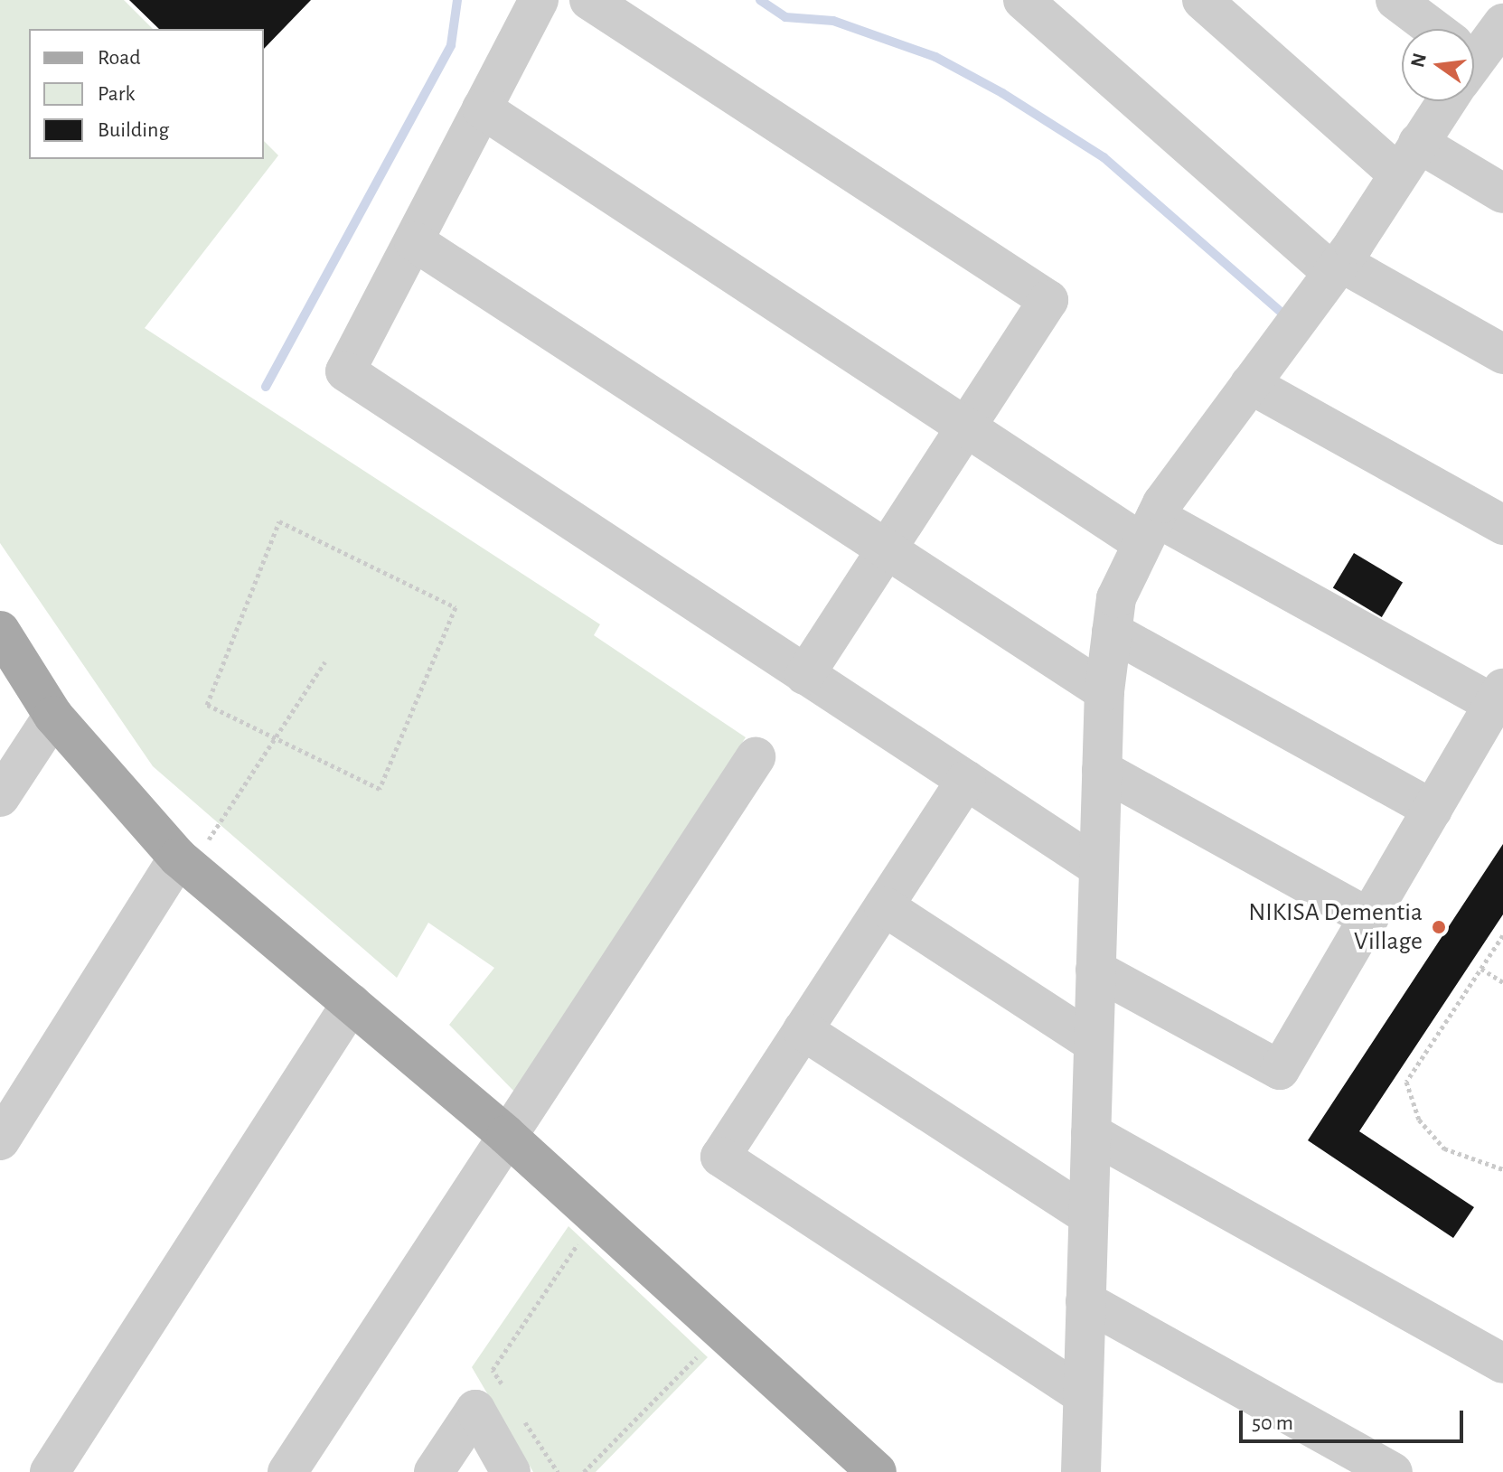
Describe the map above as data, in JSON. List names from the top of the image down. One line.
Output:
{"places":["NIKISA Dementia Village"],"legend":["Road","Park","Building"],"scale_bar":"50 m","north":"left"}
